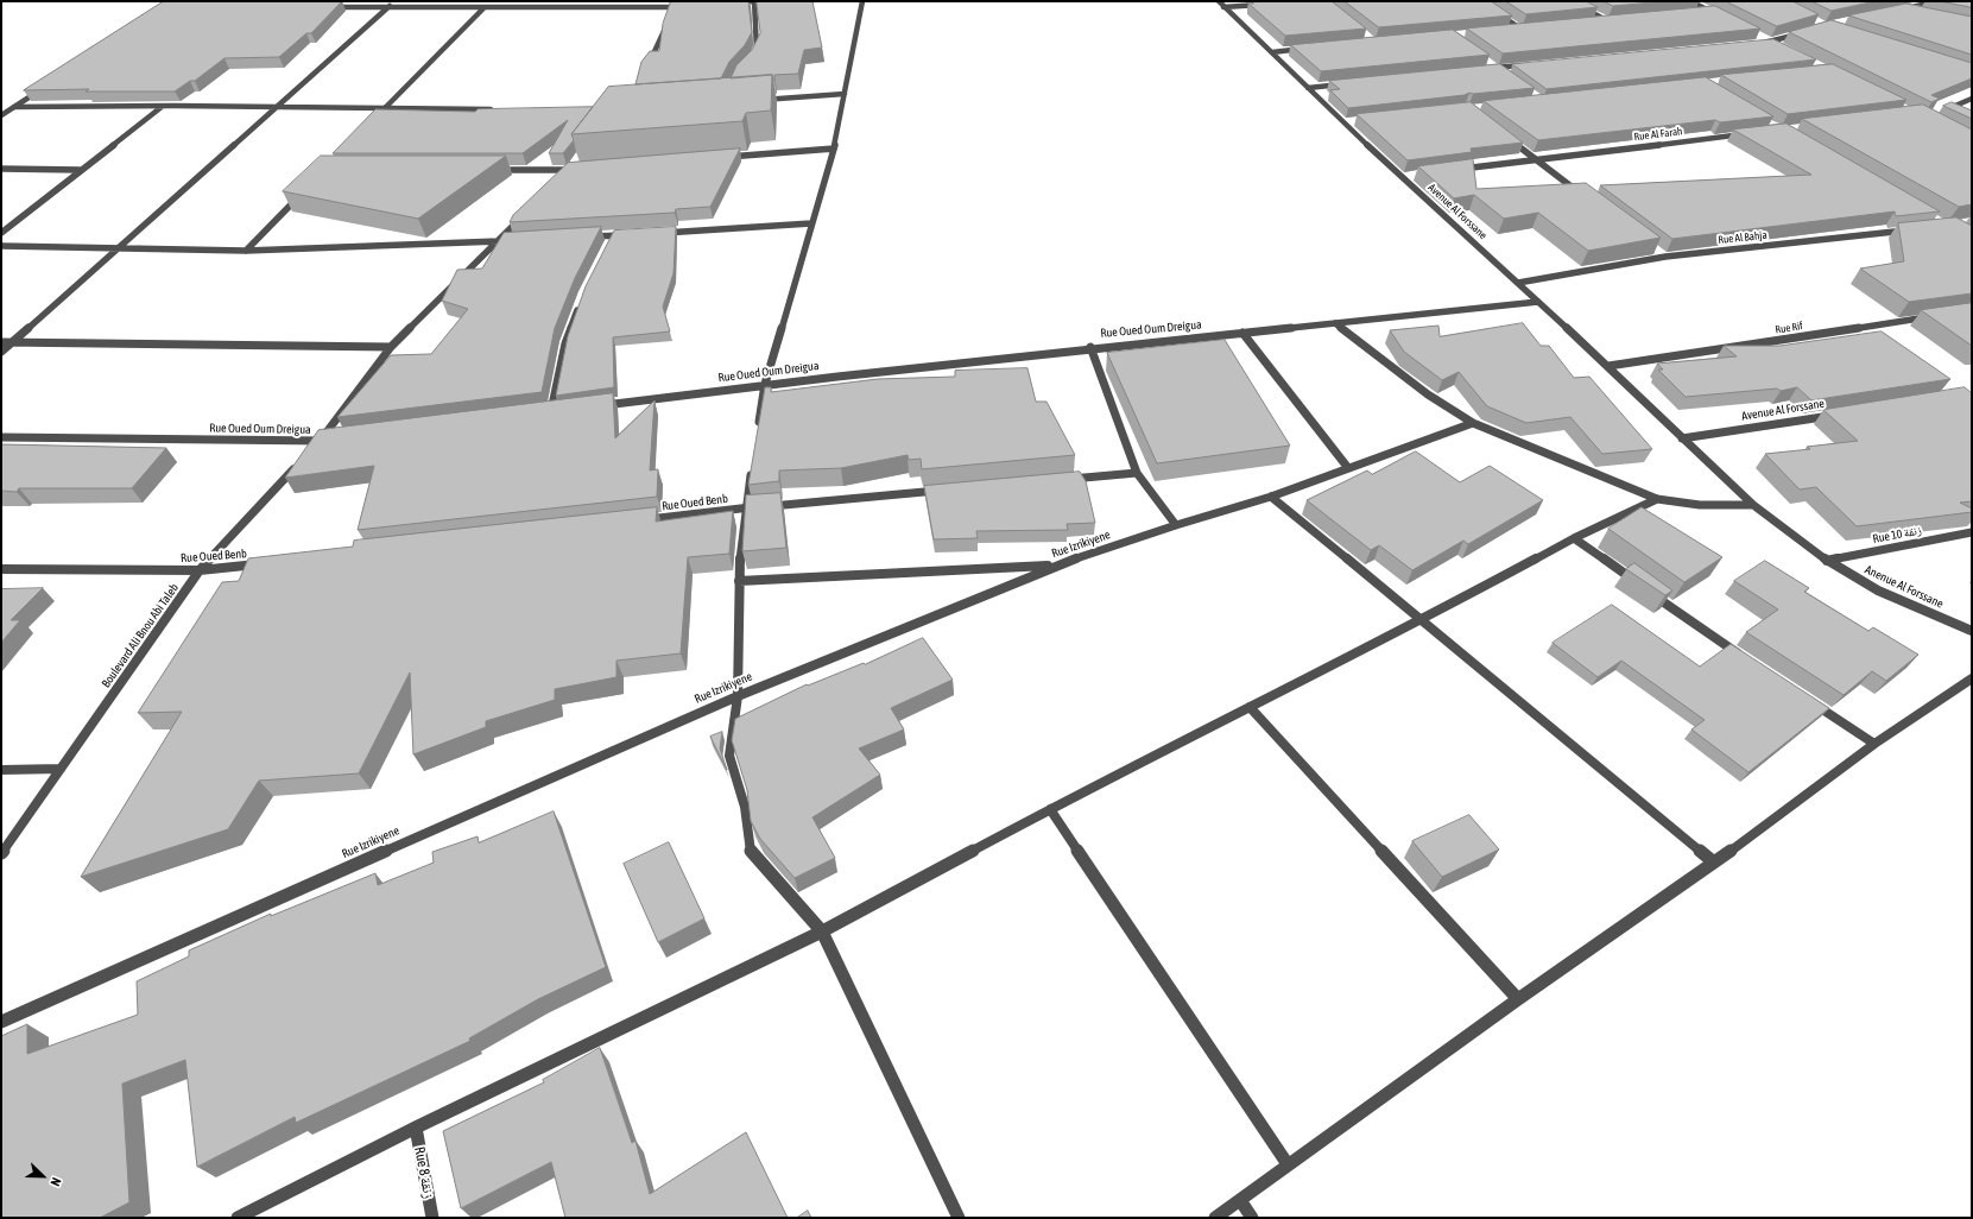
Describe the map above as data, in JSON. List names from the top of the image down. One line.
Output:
{"streets":{"street":["Rue Al Farah","Avenue Al Forssane","Rue Al Bahja","Rue Rif","Rue Oued Oum Dreigua","Rue Oued Benb","Rue 10 زنقة","Rue Izrikiyene","Anenue Al Forssane","Boulevard Ali Bnou Abi Taleb","Rue 8 زنقة"]},"crossings":[["Avenue Al Forssane","Rue Al Bahja"],["Avenue Al Forssane","Rue Rif"],["Avenue Al Forssane","Rue Oued Oum Dreigua"],["Avenue Al Forssane","Anenue Al Forssane"],["Rue Oued Benb","Boulevard Ali Bnou Abi Taleb"],["Rue 10 زنقة","Anenue Al Forssane"]],"north":"bottom right"}
